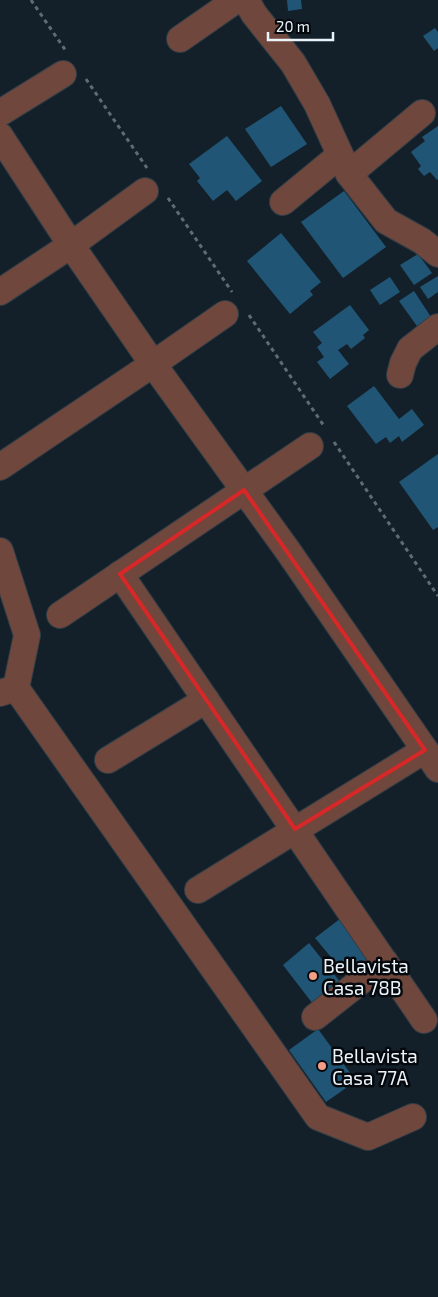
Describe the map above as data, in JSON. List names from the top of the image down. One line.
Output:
{"places":["Bellavista Casa 78B","Bellavista Casa 77A"],"scale_bar":"20 m"}
